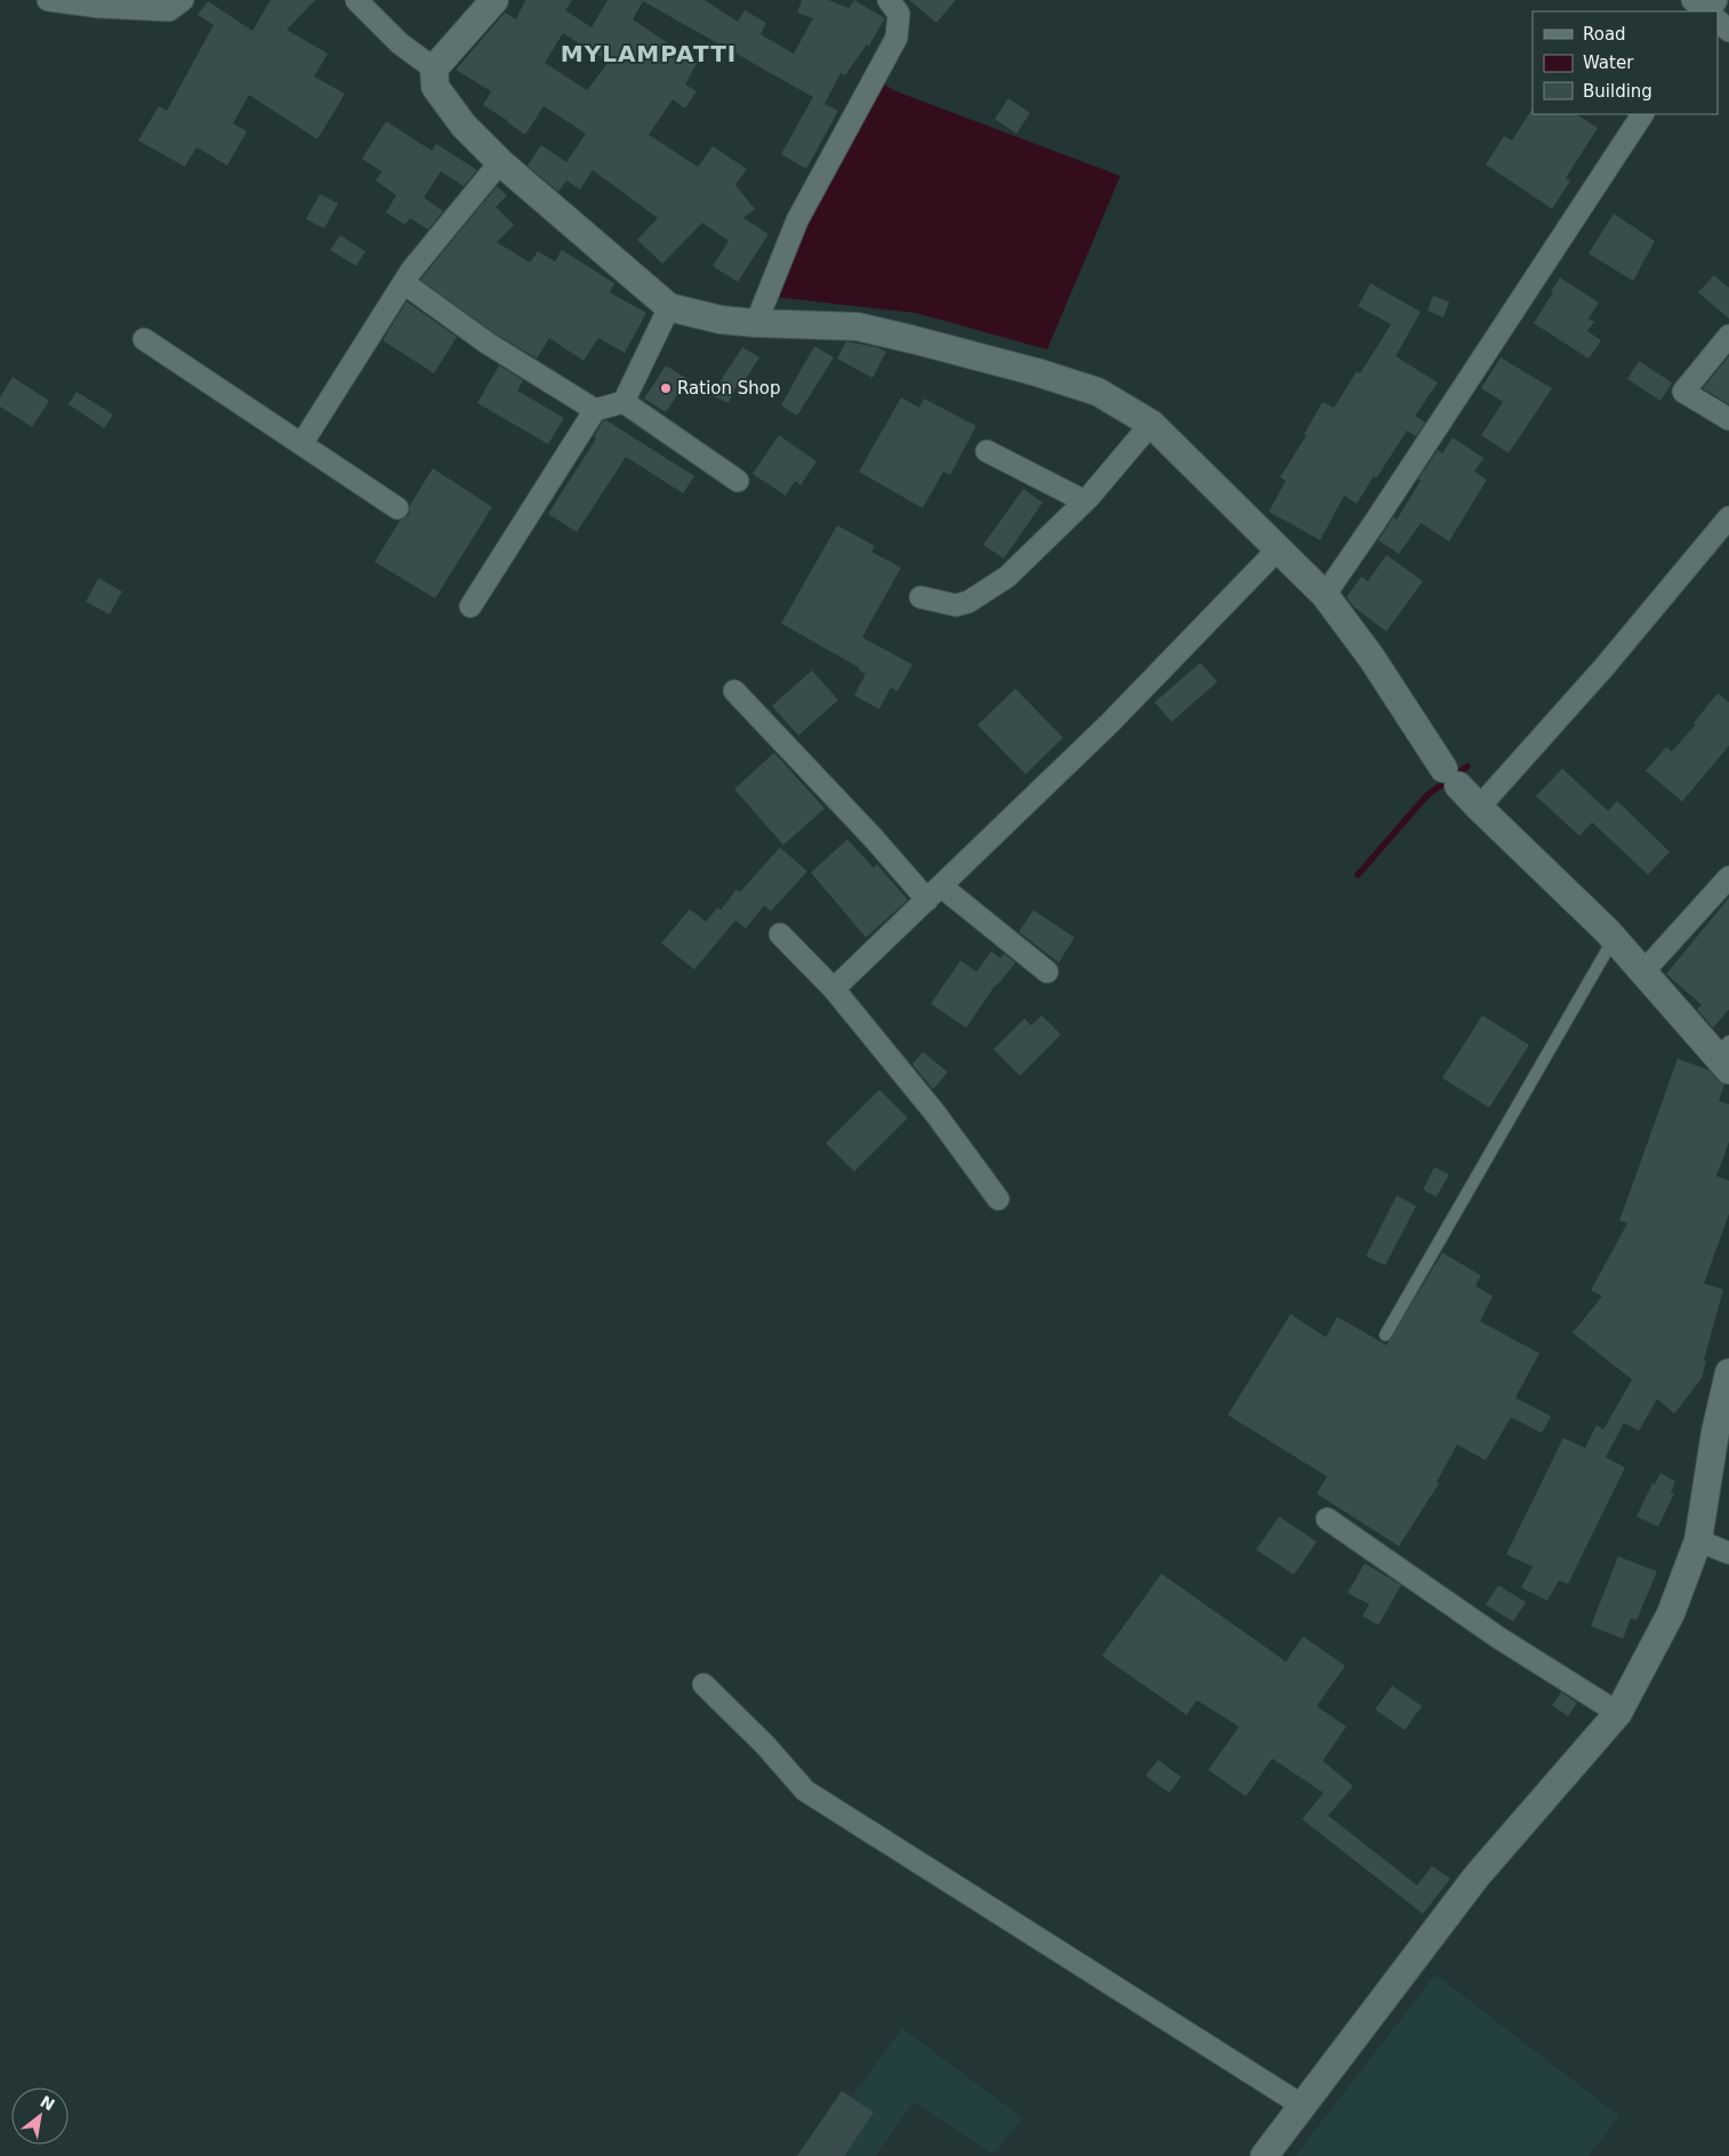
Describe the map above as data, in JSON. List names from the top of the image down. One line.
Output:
{"districts":["MYLAMPATTI"],"places":["Ration Shop"],"legend":["Road","Water","Building"],"north":"top right"}
